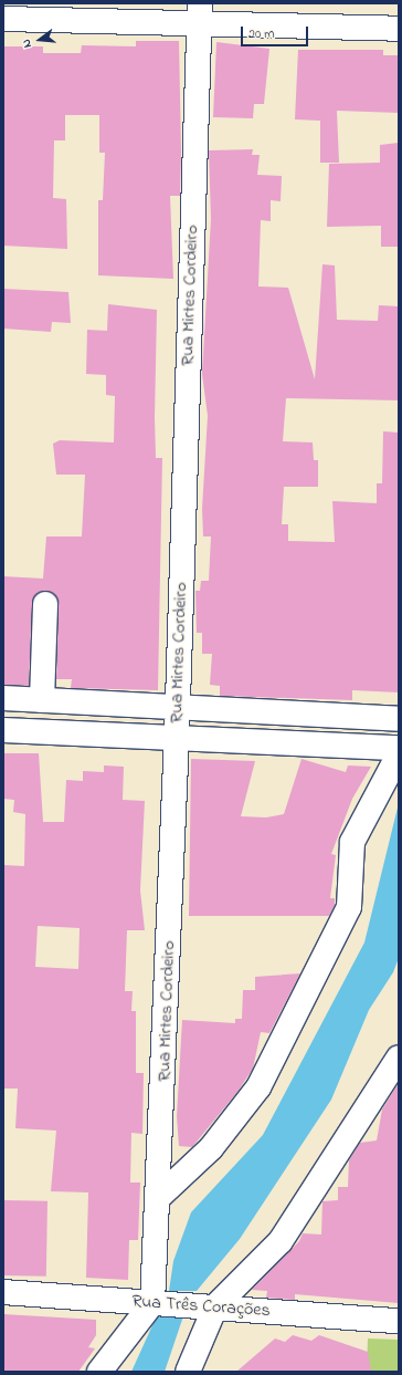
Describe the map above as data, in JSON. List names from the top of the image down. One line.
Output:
{"streets":{"street":["Rua Mirtes Cordeiro","Rua Três Corações"]},"crossings":[["Rua Mirtes Cordeiro","Rua Três Corações"]],"scale_bar":"20 m","north":"left"}
